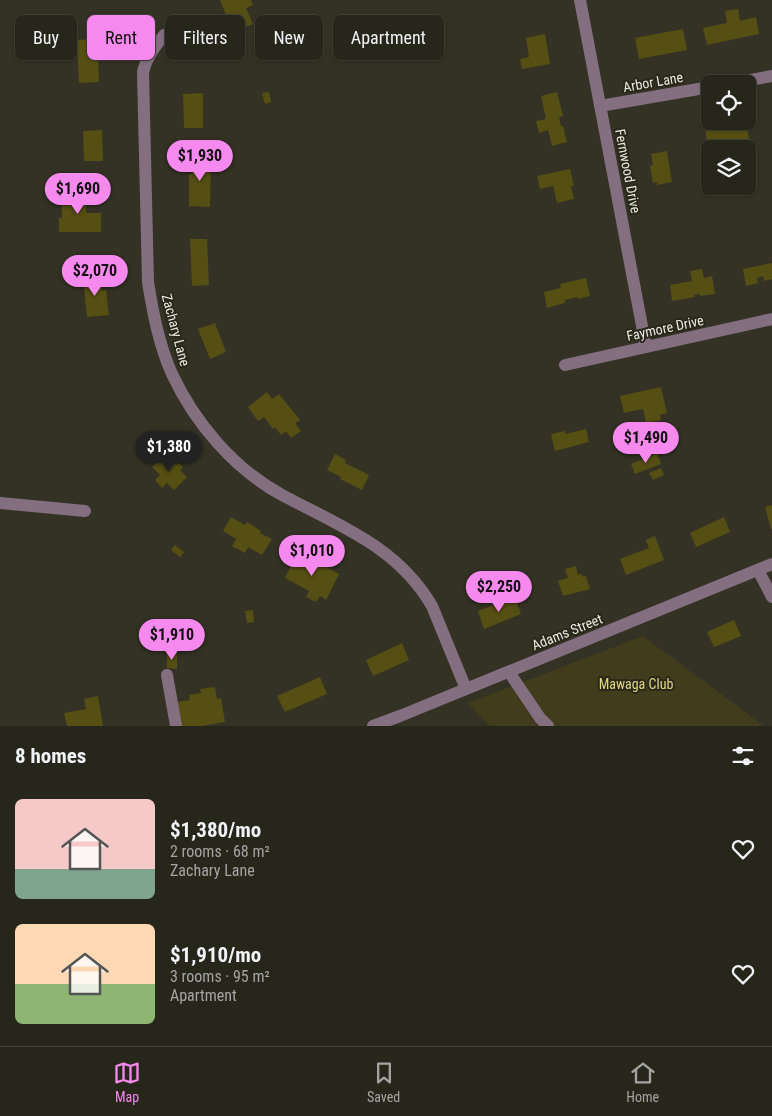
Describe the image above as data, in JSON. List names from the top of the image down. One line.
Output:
{"streets":{"street":["Arbor Lane","Fernwood Drive","Faymore Drive","Zachary Lane","Adams Street"]},"crossings":[["Arbor Lane","Fernwood Drive"],["Fernwood Drive","Faymore Drive"],["Zachary Lane","Adams Street"]],"parks":["Mawaga Club"],"page":{"chip":["Buy","Rent","Filters","New","Apartment"],"price":["$1,930","$1,690","$2,070","$1,490","$1,380","$1,010","$2,250","$1,910"],"heading":"8 homes","list":[{"name":"$1,380/mo","note":"2 rooms · 68 m² · Zachary Lane"},{"name":"$1,910/mo","note":"3 rooms · 95 m² · Apartment"}],"tabs":["Map","Saved","Home"]}}
